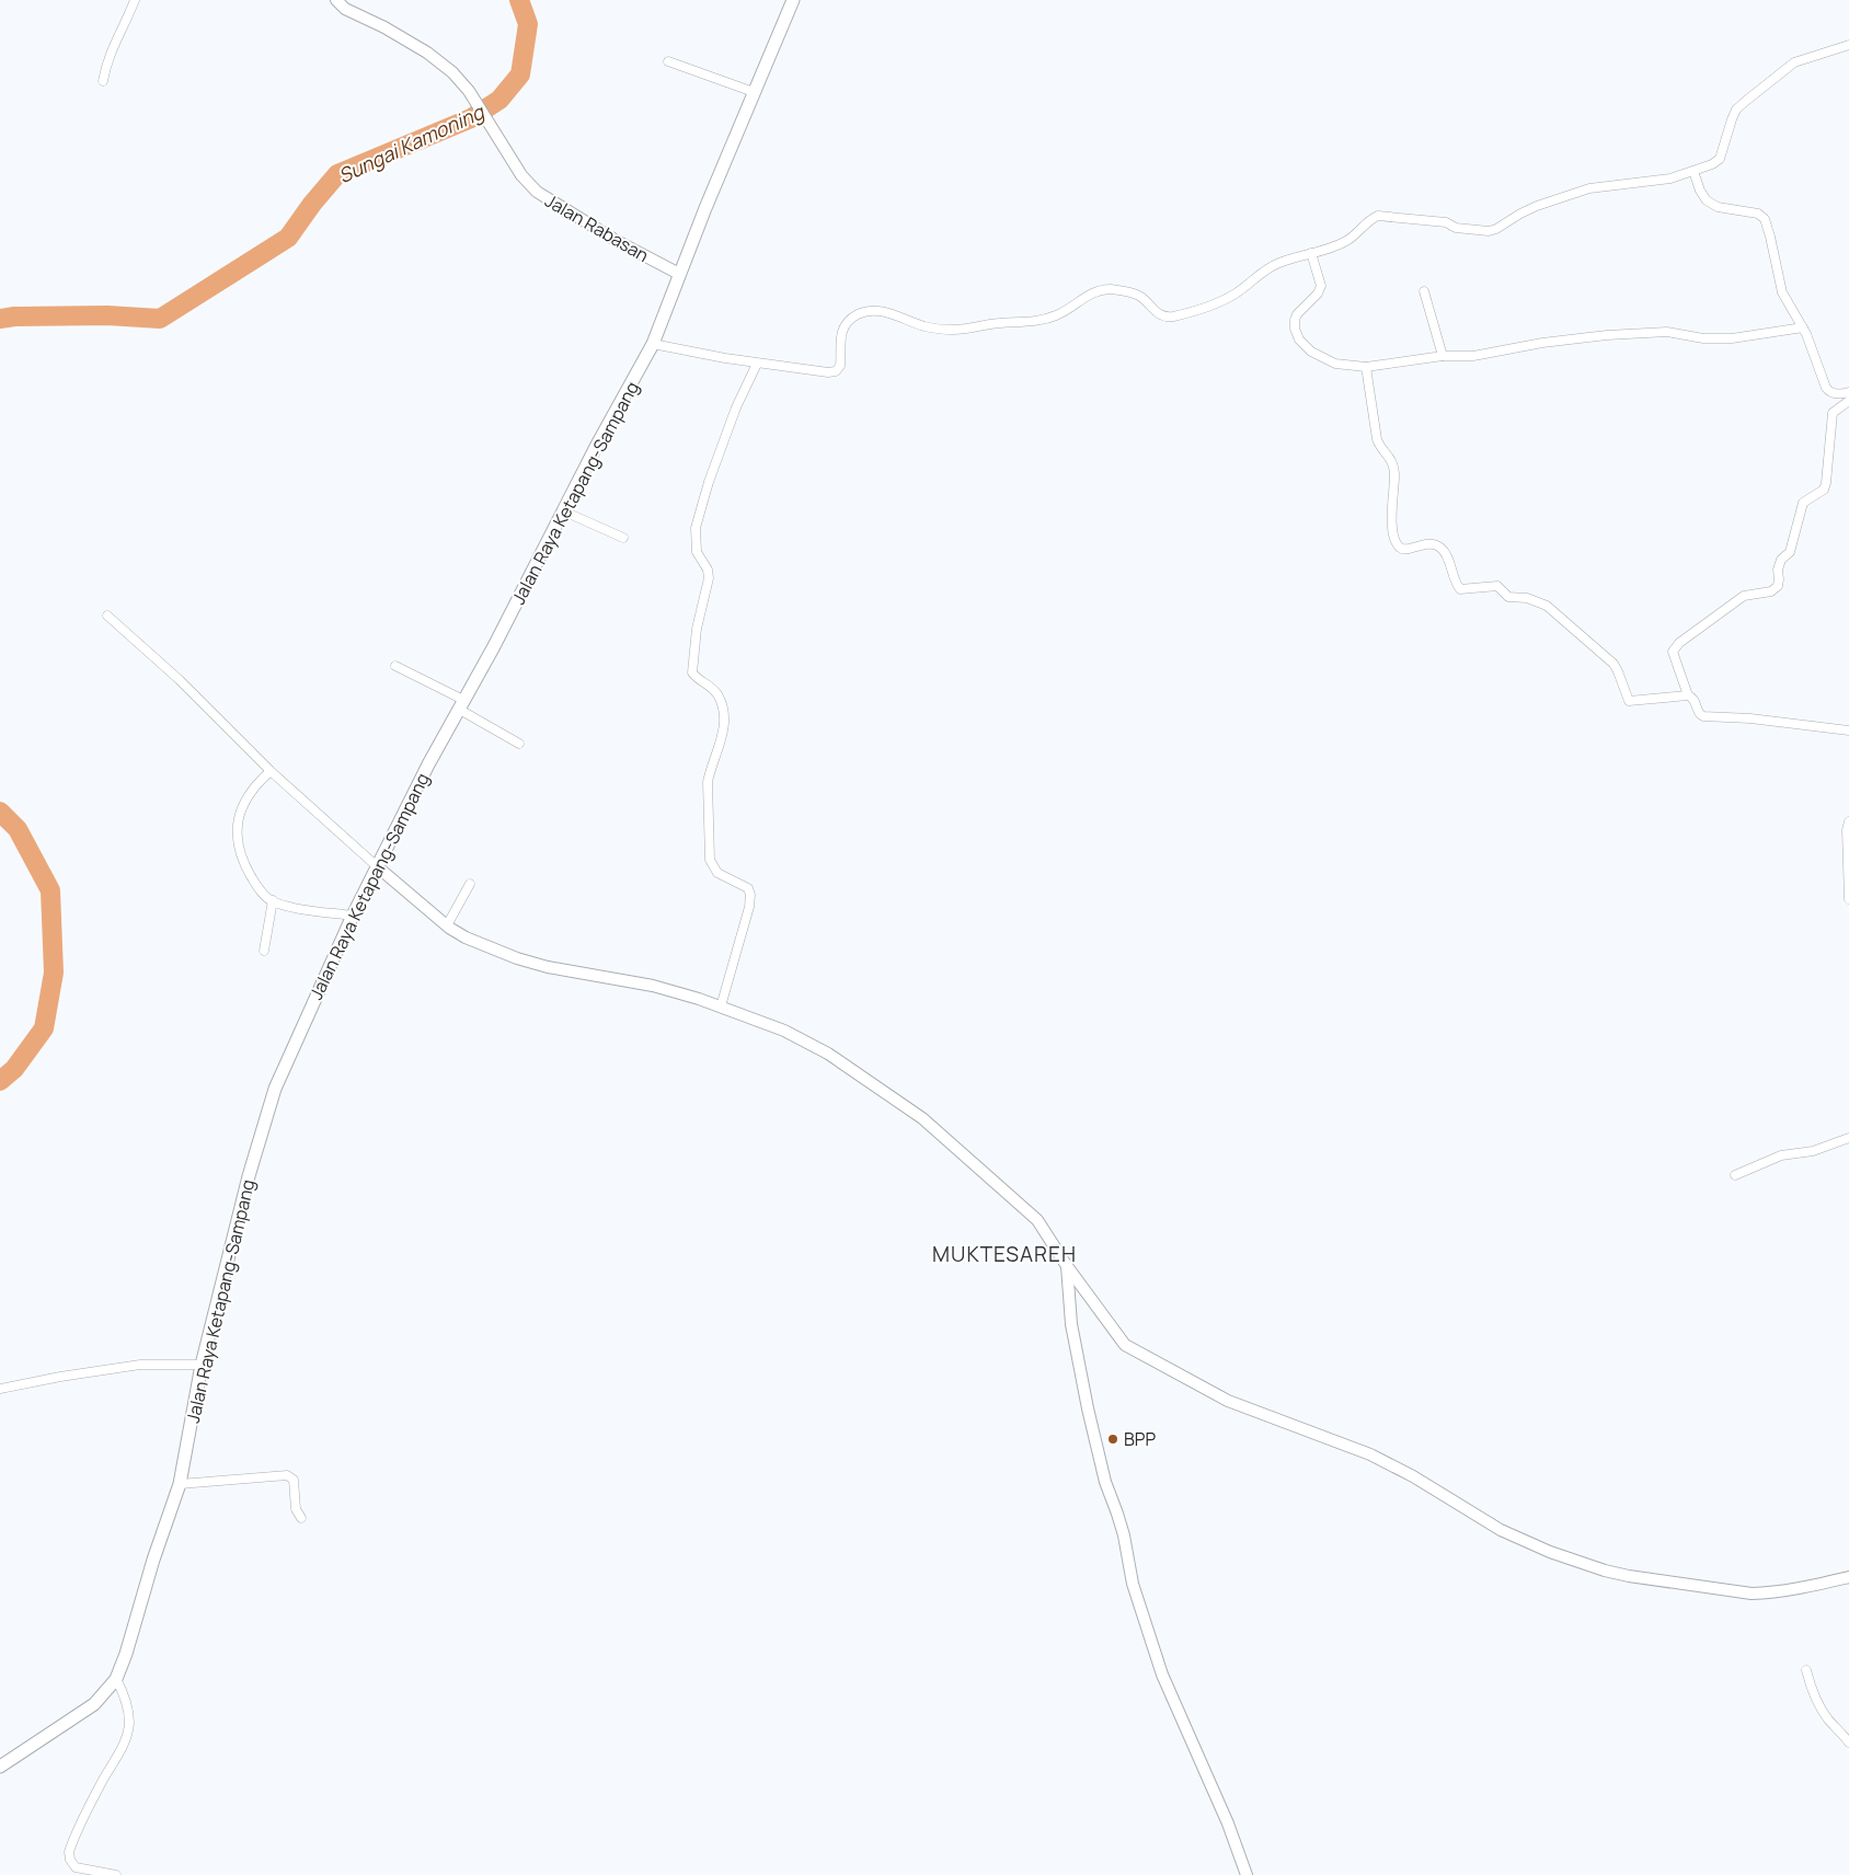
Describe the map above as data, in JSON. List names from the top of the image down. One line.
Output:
{"streets":{"main road":["Jalan Rabasan","Jalan Raya Ketapang-Sampang"]},"crossings":[["Jalan Rabasan","Jalan Raya Ketapang-Sampang"]],"districts":["MUKTESAREH"],"water":["Sungai Kamoning"],"places":["BPP"]}
